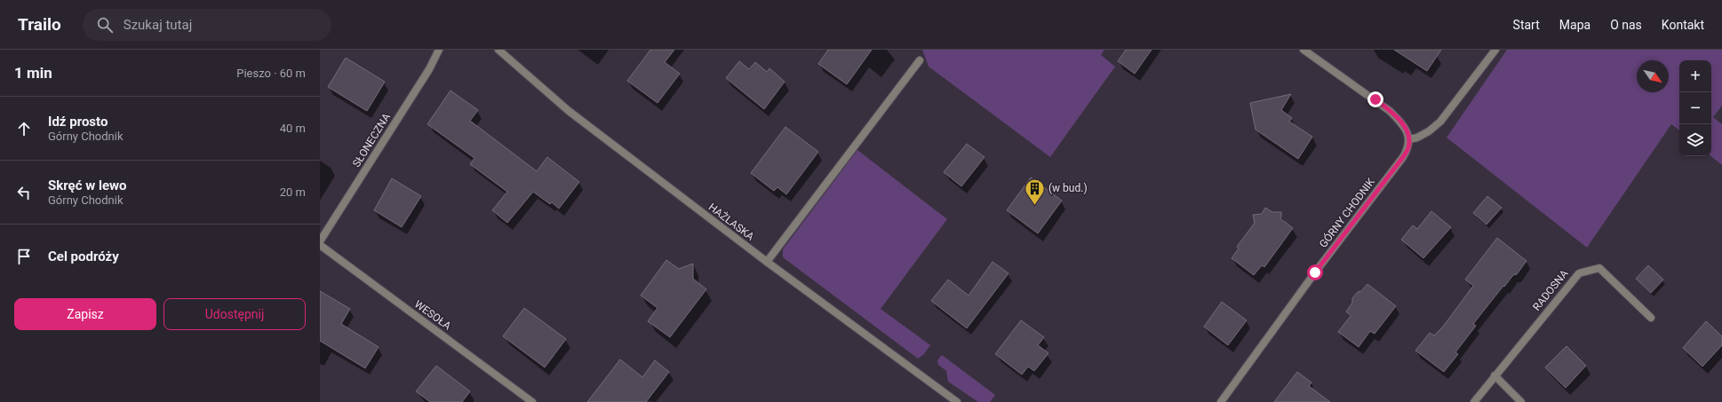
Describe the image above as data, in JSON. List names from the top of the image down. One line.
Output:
{"streets":{"street":["SŁONECZNA","GÓRNY CHODNIK","HAŻLASKA","RADOSNA","WESOŁA"]},"places":{"building":["(w bud.)"]},"north":"bottom right","page":{"header":"Trailo","search":"Szukaj tutaj","nav":["Start","Mapa","O nas","Kontakt"],"heading":["1 min","Pieszo · 60 m"],"map_buttons":["+","−"],"list":[["Idź prosto","Górny Chodnik","40 m"],["Skręć w lewo","Górny Chodnik","20 m"],"Cel podróży"],"buttons":["Zapisz","Udostępnij"]}}
